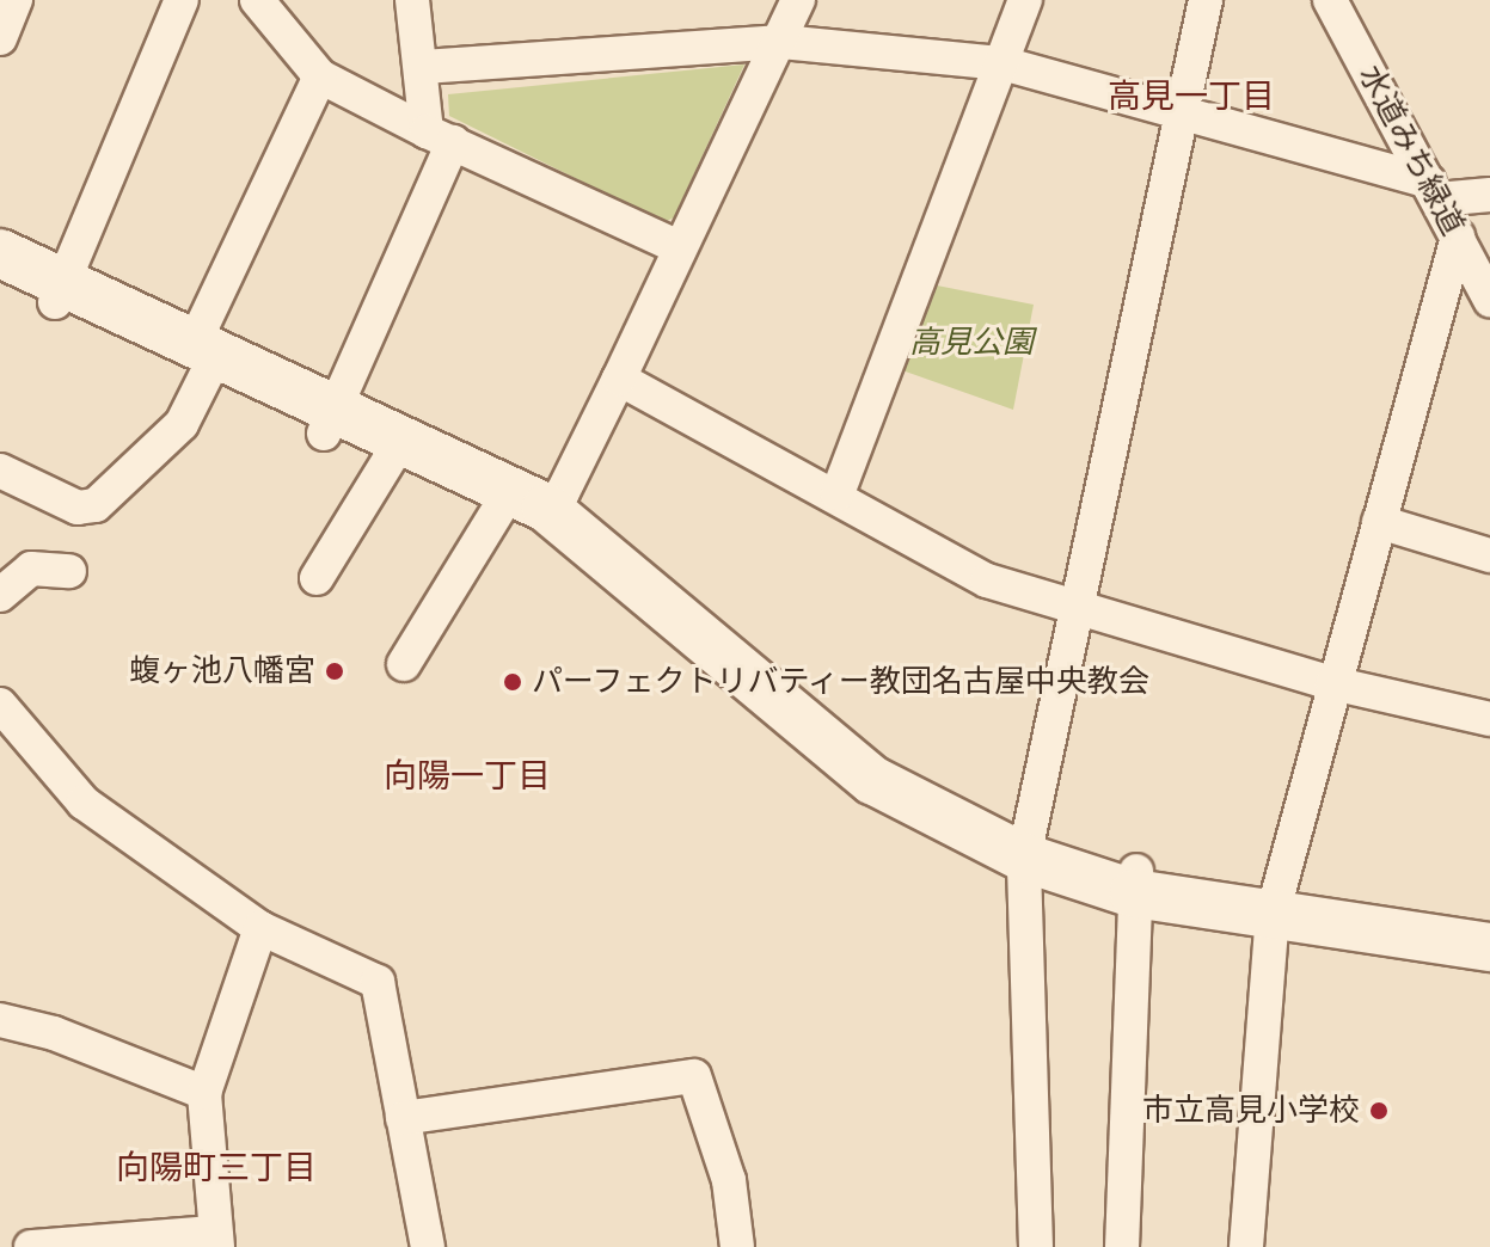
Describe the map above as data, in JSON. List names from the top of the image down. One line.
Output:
{"streets":{"street":["水道みち緑道"]},"districts":["高見一丁目","向陽一丁目","向陽町三丁目"],"parks":["高見公園"],"places":["蝮ヶ池八幡宮","パーフェクトリバティー教団名古屋中央教会","市立高見小学校"]}
